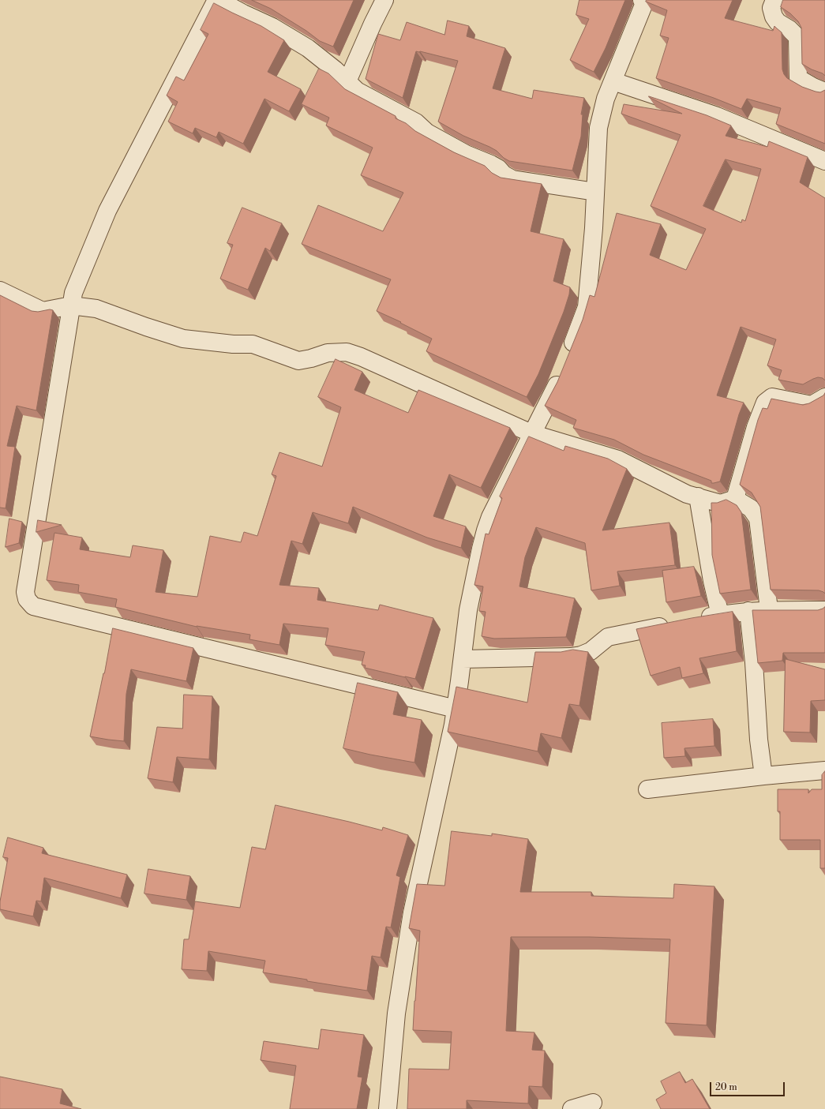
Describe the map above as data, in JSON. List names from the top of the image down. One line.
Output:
{"scale_bar":"20 m"}
